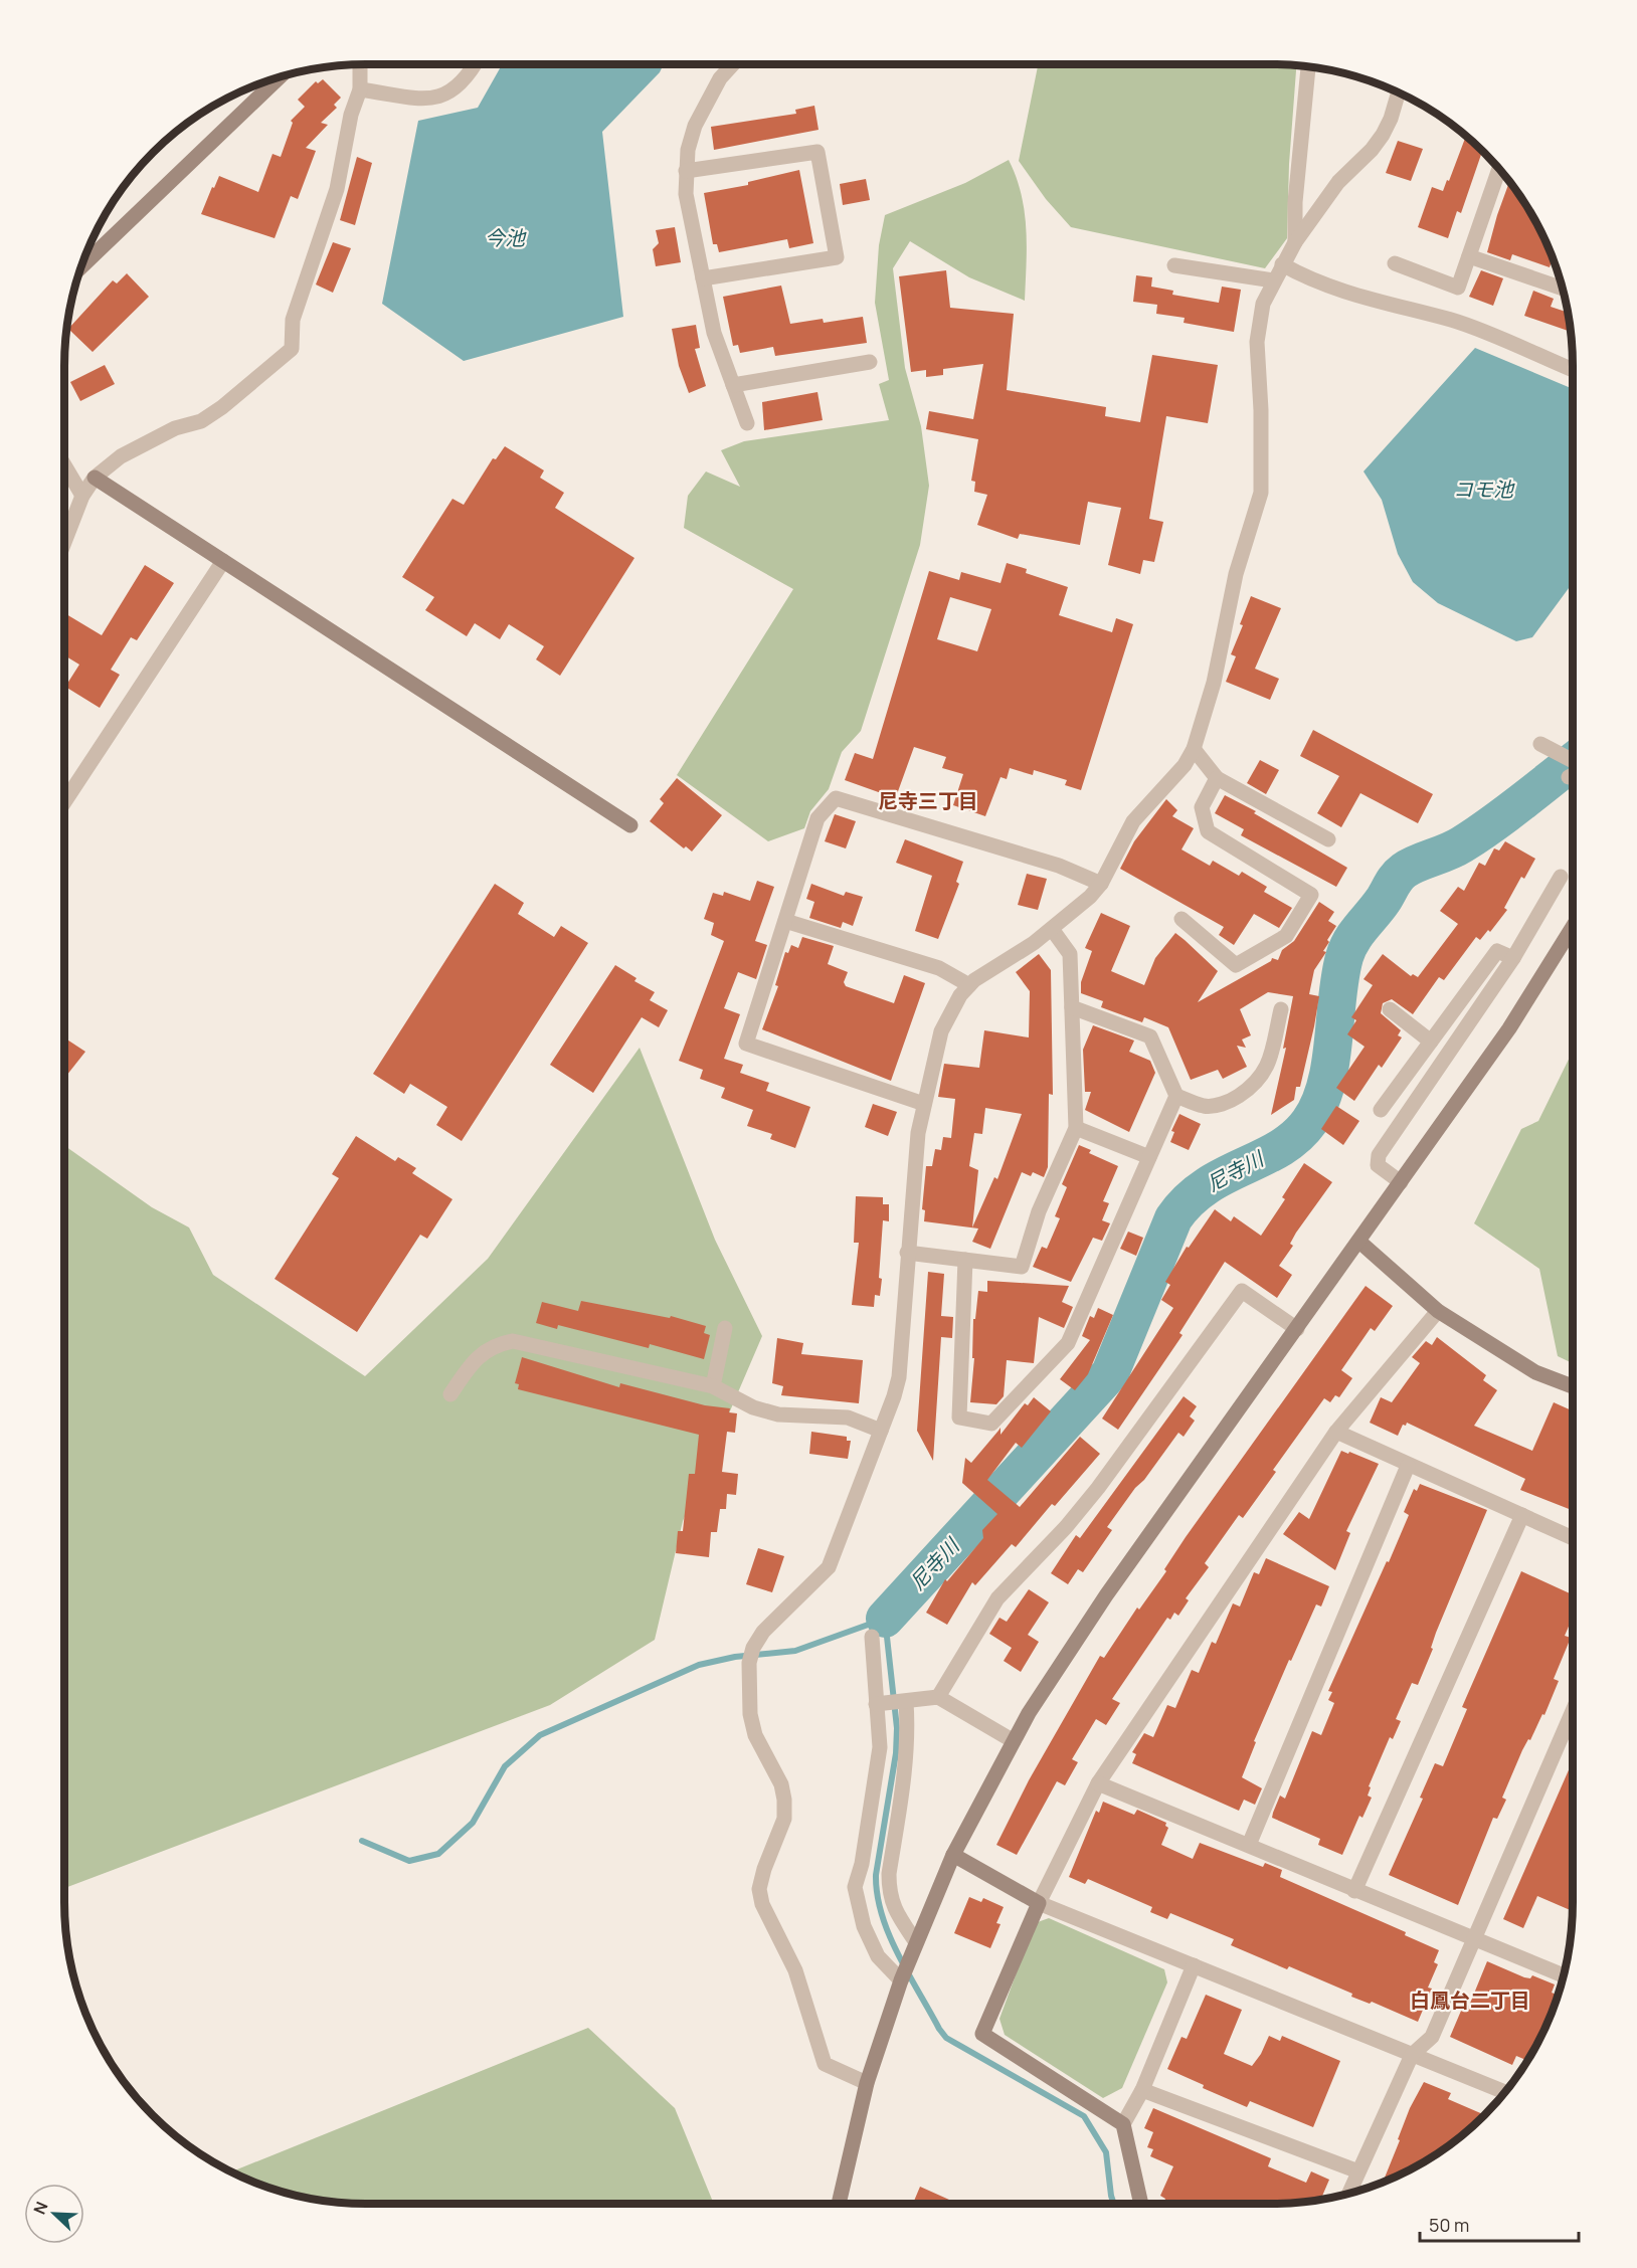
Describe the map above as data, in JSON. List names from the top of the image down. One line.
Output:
{"districts":["尼寺三丁目","白鳳台二丁目"],"water":["今池","コモ池","尼寺川"],"scale_bar":"50 m","north":"top left"}
